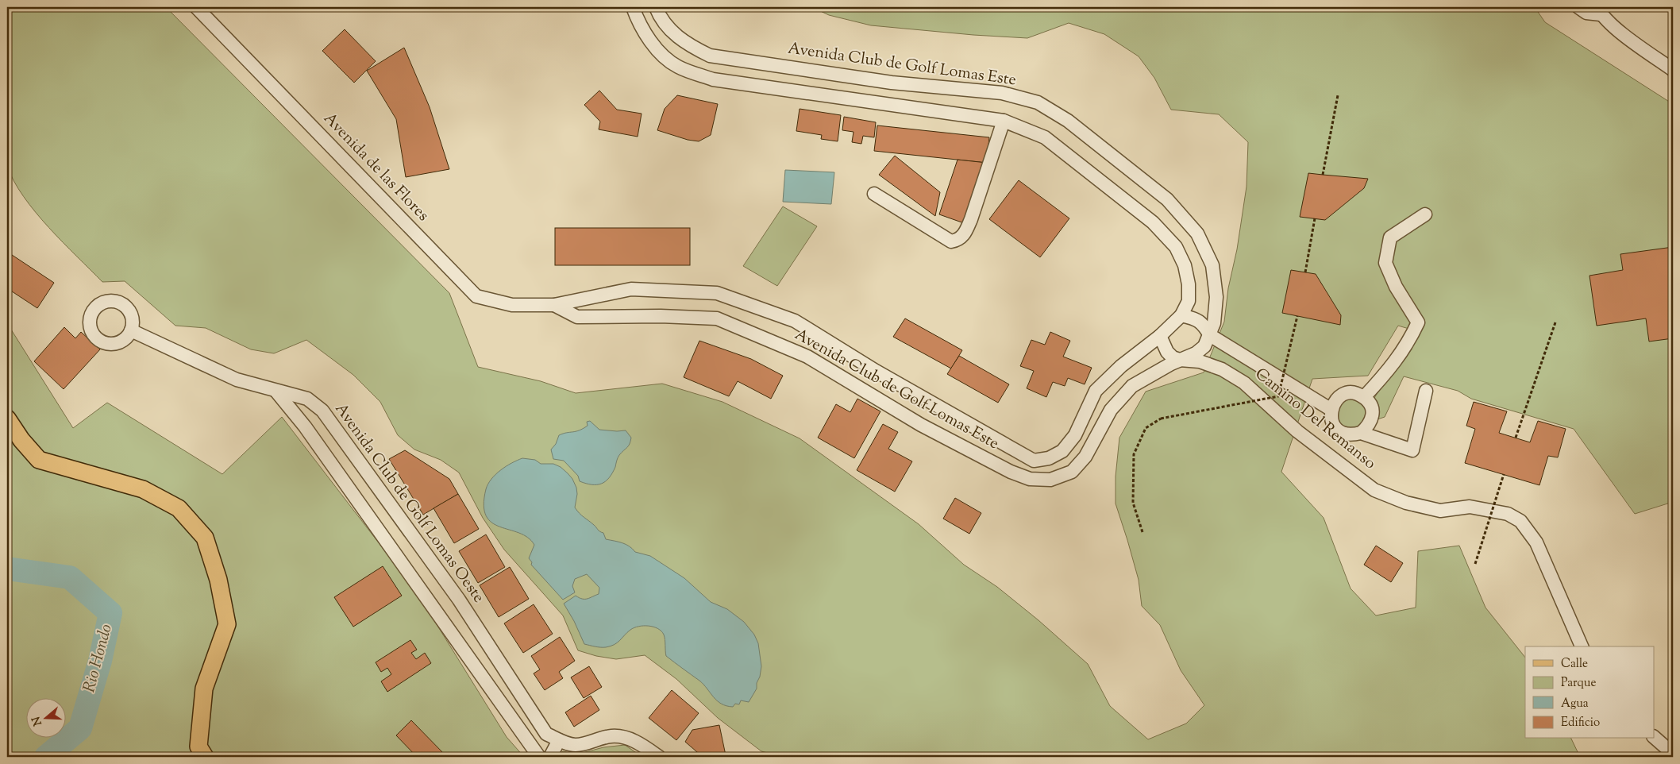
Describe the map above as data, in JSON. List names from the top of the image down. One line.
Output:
{"streets":{"street":["Avenida Club de Golf Lomas Este","Avenida de las Flores","Camino Del Remanso","Avenida Club de Golf Lomas Oeste"]},"crossings":[["Avenida Club de Golf Lomas Este","Avenida de las Flores"],["Avenida Club de Golf Lomas Este","Camino Del Remanso"]],"water":["Rio Hondo"],"legend":["Calle","Parque","Agua","Edificio"],"north":"left"}
